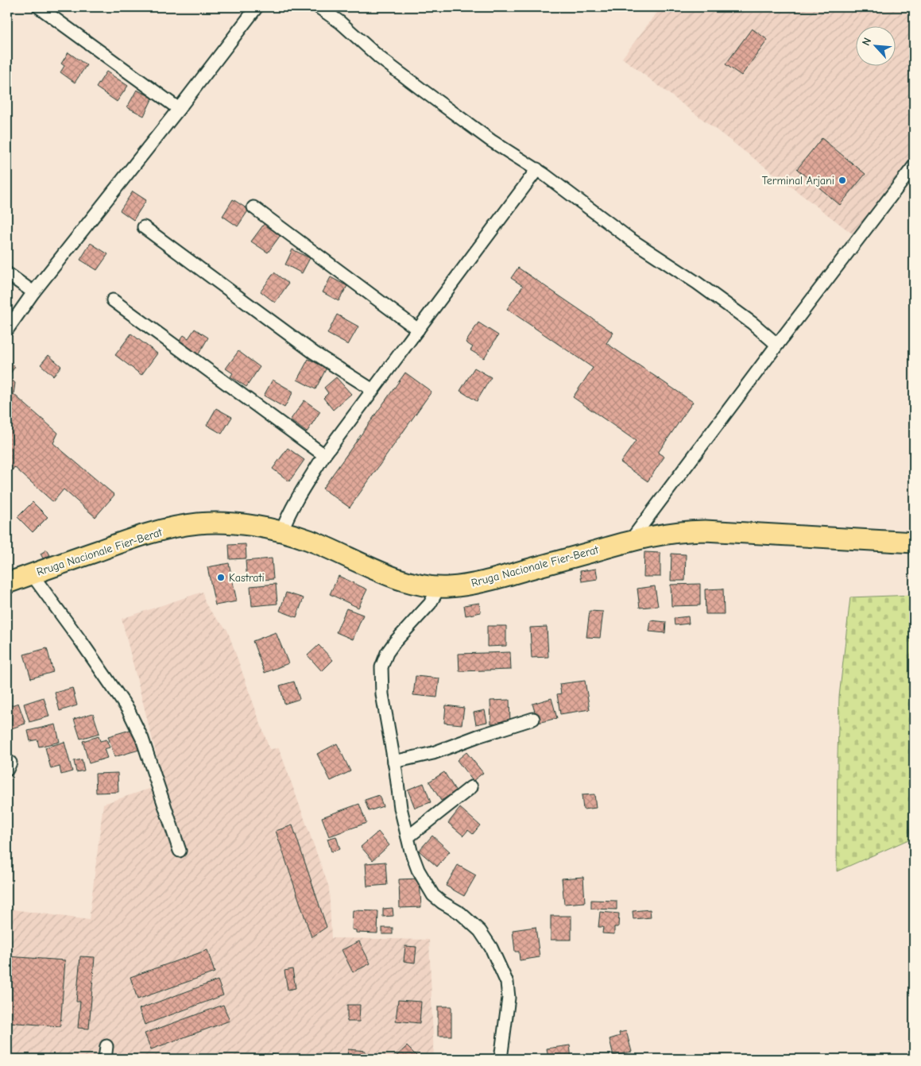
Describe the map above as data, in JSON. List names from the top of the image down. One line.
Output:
{"streets":{"main road":["Rruga Nacionale Fier-Berat"]},"places":["Terminal Arjani","Kastrati"],"north":"top left"}
